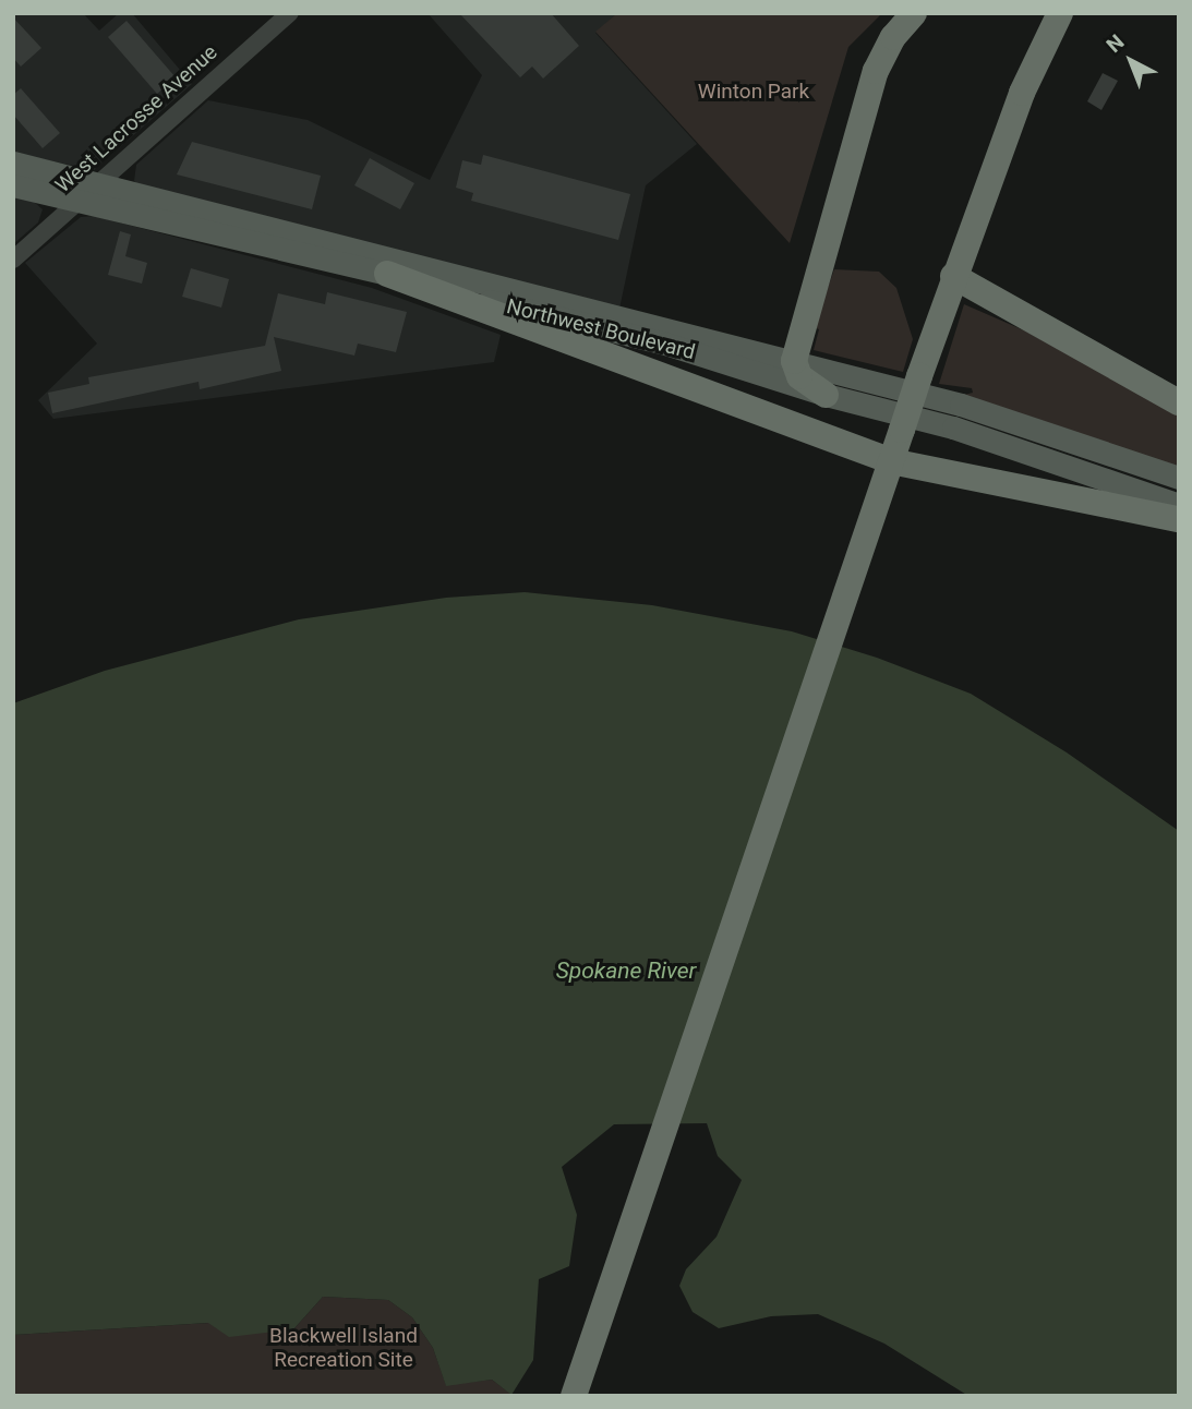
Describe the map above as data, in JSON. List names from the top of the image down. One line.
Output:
{"streets":{"main road":["Northwest Boulevard"],"street":["West Lacrosse Avenue"]},"crossings":[["West Lacrosse Avenue","Northwest Boulevard"]],"water":["Spokane River"],"parks":["Winton Park","Blackwell Island Recreation Site"],"north":"top left"}
